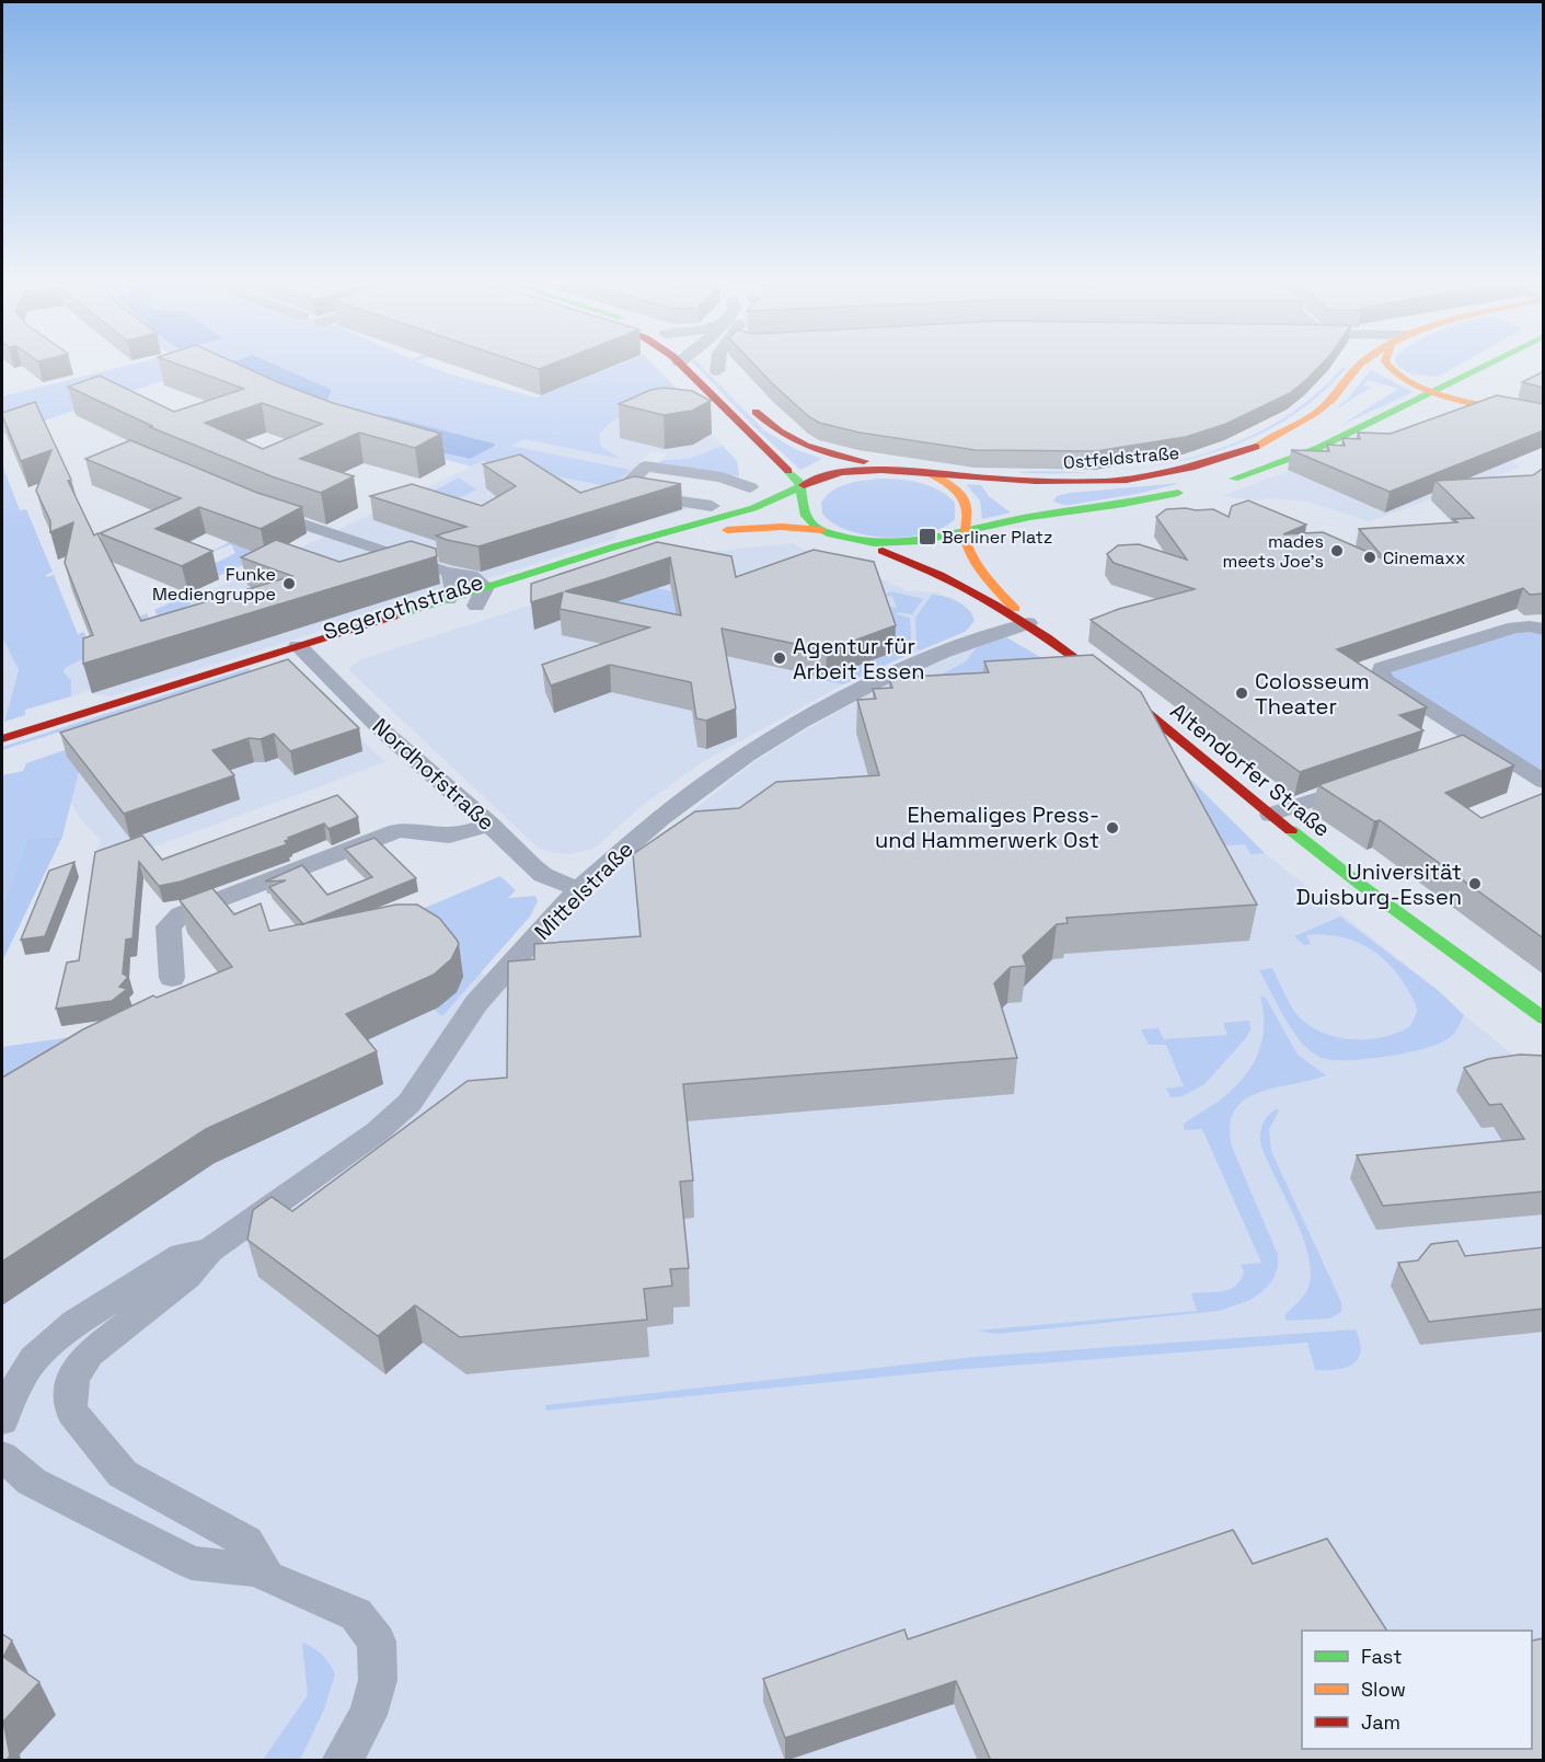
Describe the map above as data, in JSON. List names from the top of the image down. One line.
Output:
{"streets":{"main road":["Ostfeldstraße","Segerothstraße","Altendorfer Straße"],"street":["Nordhofstraße","Mittelstraße"]},"crossings":[["Ostfeldstraße","Segerothstraße"],["Ostfeldstraße","Altendorfer Straße"],["Segerothstraße","Nordhofstraße"],["Altendorfer Straße","Mittelstraße"],["Nordhofstraße","Mittelstraße"]],"places":{"transit":["Berliner Platz"],"other":["mades meets Joe's","Cinemaxx","Funke Mediengruppe","Agentur für Arbeit Essen","Colosseum Theater","Ehemaliges Press- und Hammerwerk Ost","Universität Duisburg-Essen"]},"legend":["Fast","Slow","Jam"]}
